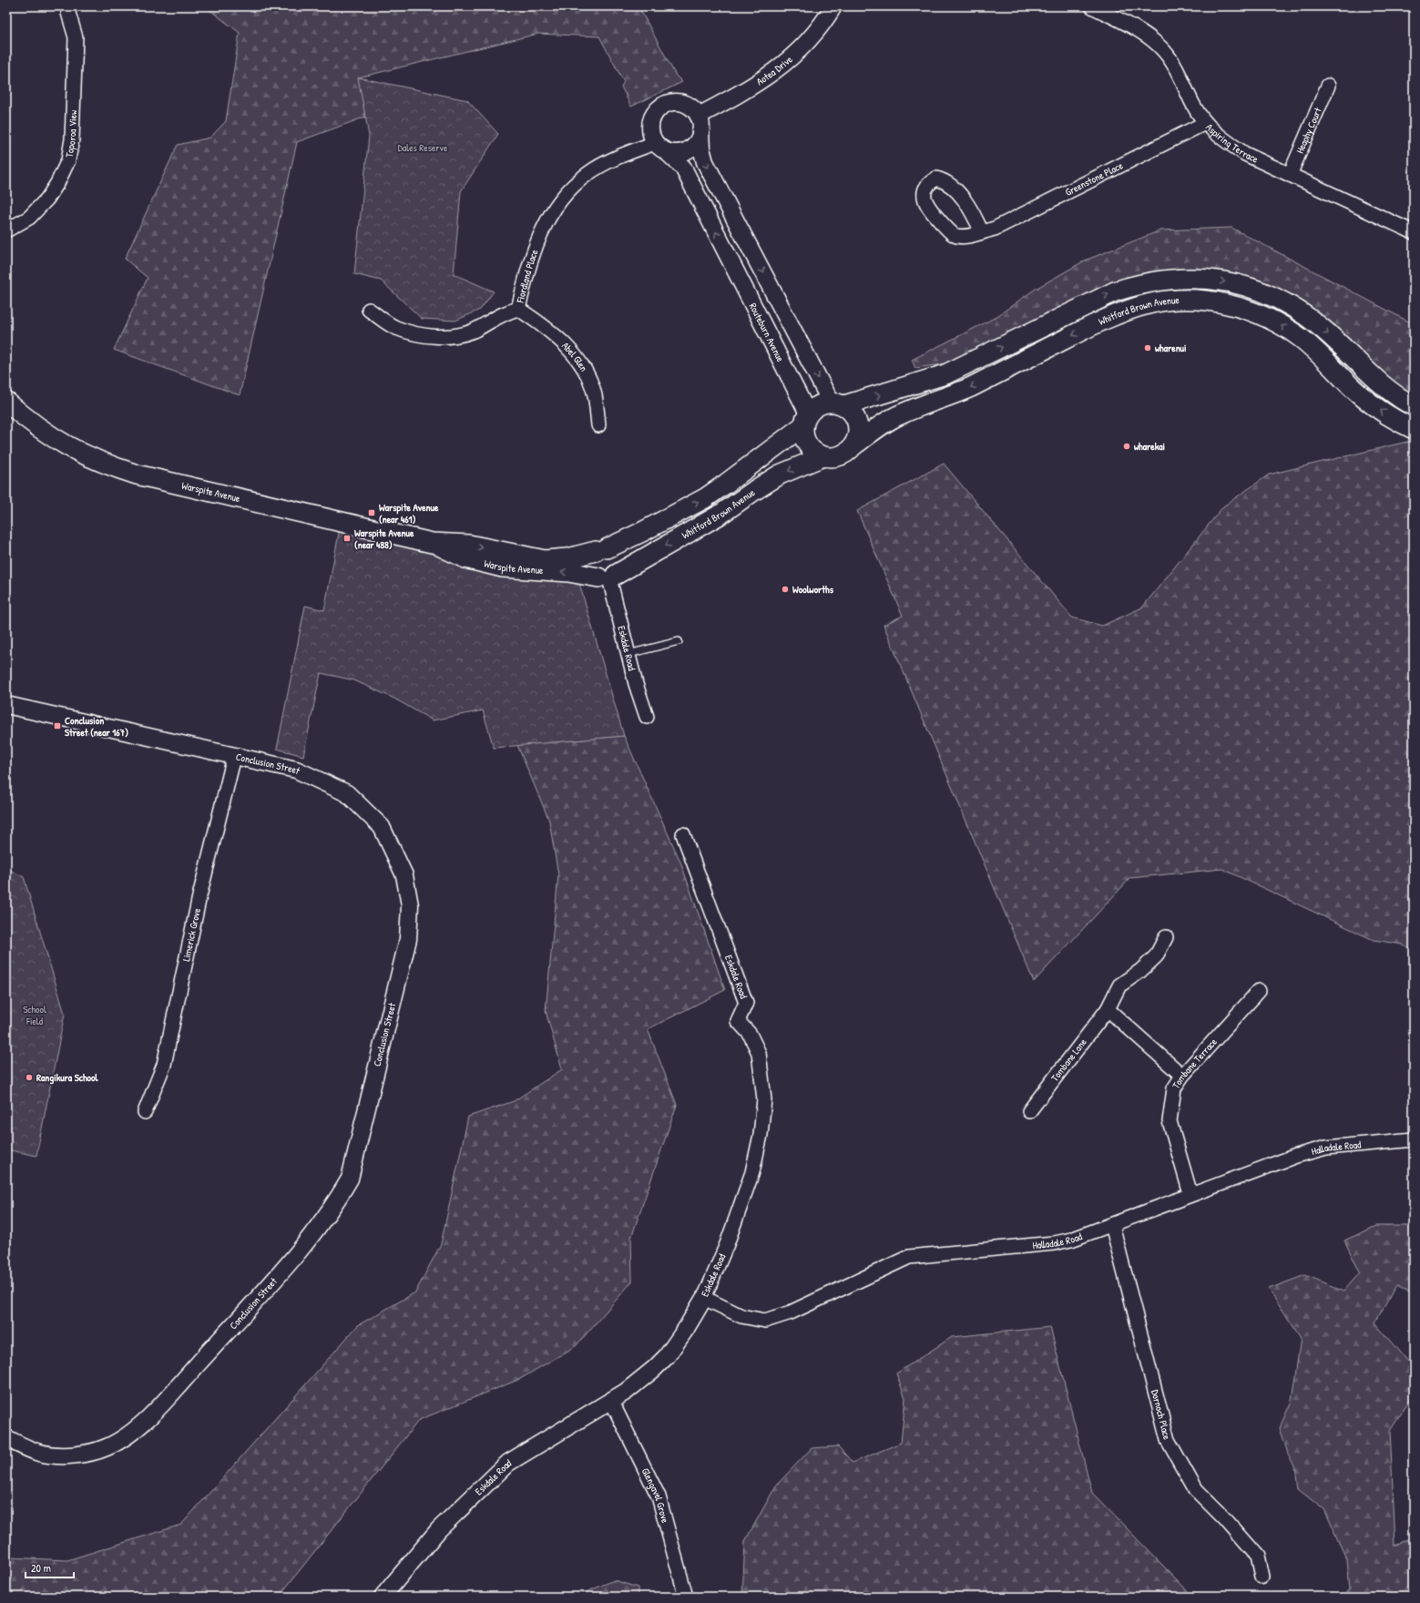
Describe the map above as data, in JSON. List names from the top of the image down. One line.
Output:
{"streets":{"main road":["Whitford Brown Avenue","Warspite Avenue"],"street":["Aotea Drive","Heaphy Court","Toporoa View","Aspiring Terrace","Greenstone Place","Fiordland Place","Routeburn Avenue","Abel Glen","Eskdale Road","Conclusion Street","Limerick Grove","Tombane Lane","Tombane Terrace","Halladale Road","Dornoch Place","Glengavel Grove"]},"crossings":[["Aotea Drive","Fiordland Place"],["Aotea Drive","Routeburn Avenue"],["Heaphy Court","Aspiring Terrace"],["Aspiring Terrace","Greenstone Place"],["Fiordland Place","Routeburn Avenue"],["Fiordland Place","Abel Glen"],["Whitford Brown Avenue","Routeburn Avenue"],["Whitford Brown Avenue","Warspite Avenue"],["Whitford Brown Avenue","Eskdale Road"],["Warspite Avenue","Eskdale Road"],["Eskdale Road","Halladale Road"],["Eskdale Road","Glengavel Grove"],["Conclusion Street","Limerick Grove"],["Tombane Terrace","Halladale Road"],["Halladale Road","Dornoch Place"]],"parks":["Dales Reserve","School Field"],"places":{"other":["wharenui","wharekai","Woolworths","Rangikura School"],"transit":["Warspite Avenue (near 461)","Warspite Avenue (near 488)","Conclusion Street (near 167)"]},"scale_bar":"20 m"}
